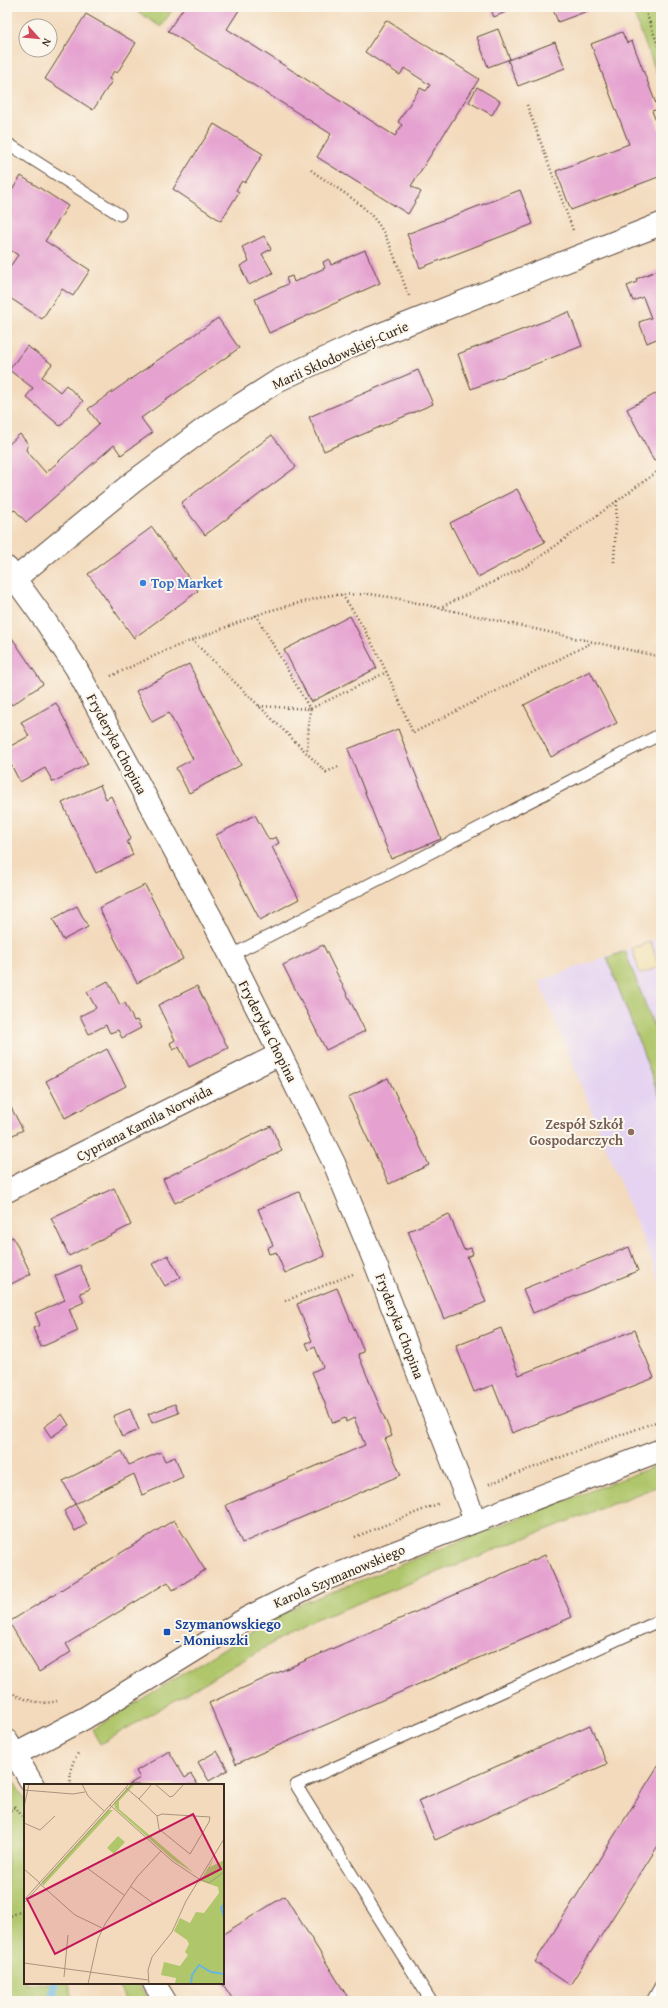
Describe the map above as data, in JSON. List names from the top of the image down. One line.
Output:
{"streets":{"street":["Marii Skłodowskiej-Curie","Fryderyka Chopina","Cypriana Kamila Norwida","Karola Szymanowskiego"]},"crossings":[["Marii Skłodowskiej-Curie","Fryderyka Chopina"],["Fryderyka Chopina","Cypriana Kamila Norwida"],["Fryderyka Chopina","Karola Szymanowskiego"]],"places":{"other":["Top Market","Zespół Szkół Gospodarczych"],"transit":["Szymanowskiego - Moniuszki"]},"north":"bottom right"}
